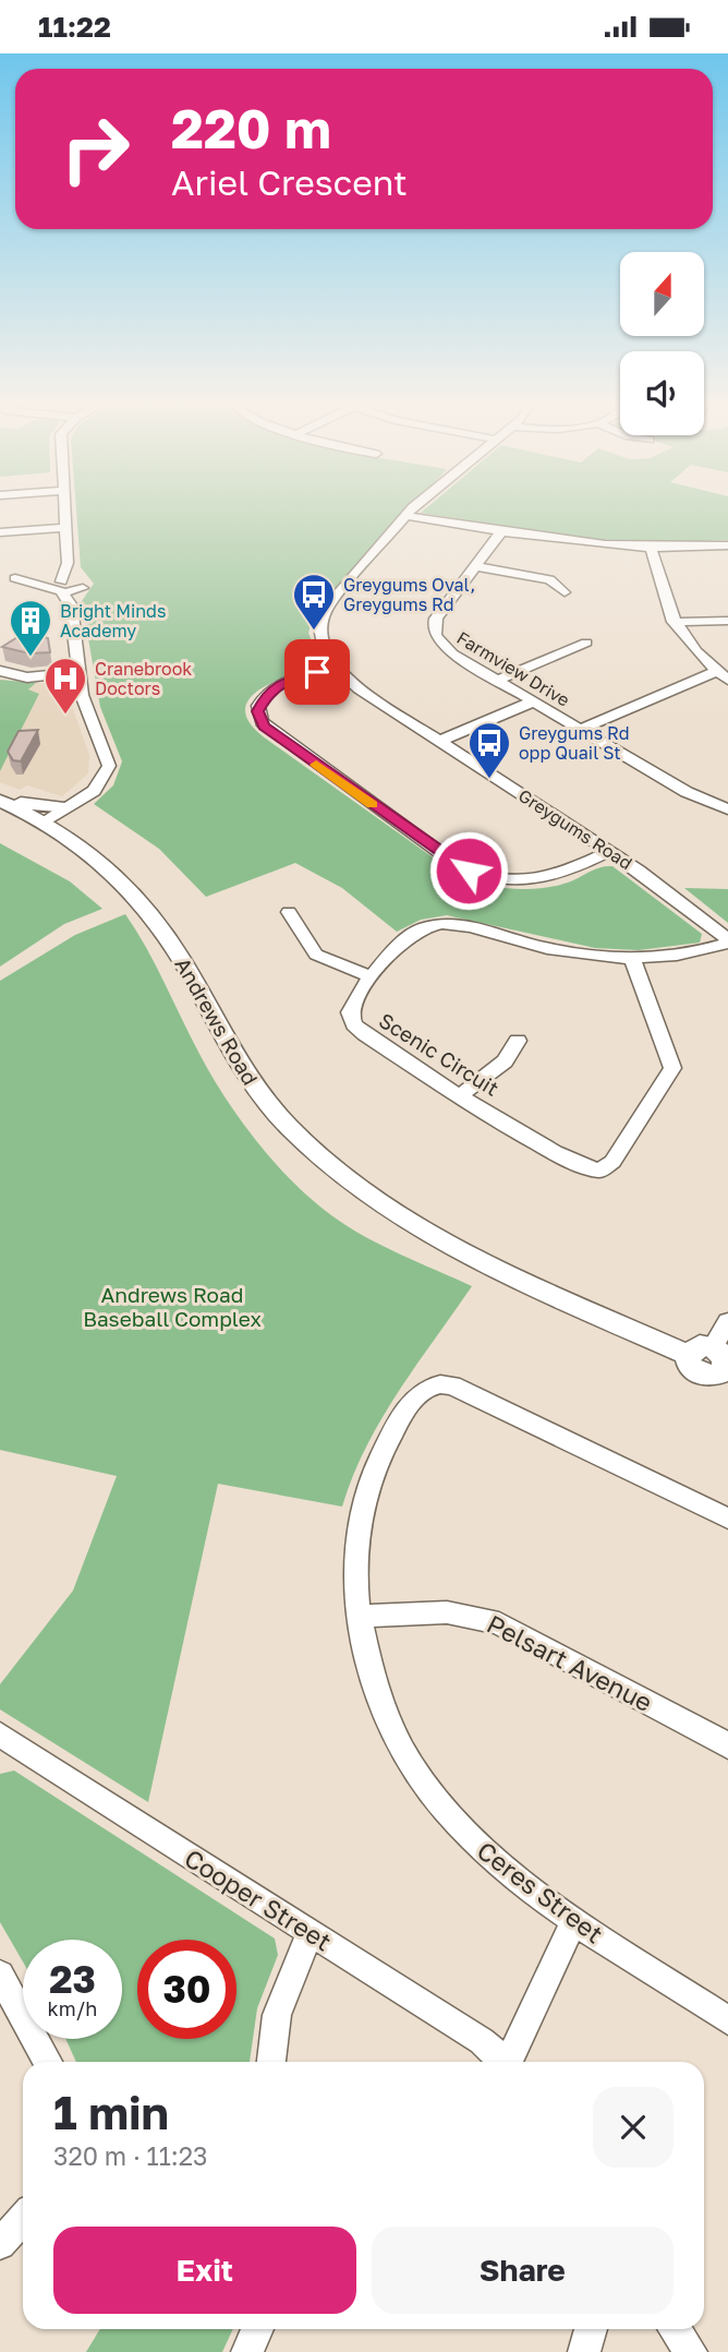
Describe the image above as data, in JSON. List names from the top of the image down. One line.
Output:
{"streets":{"main road":["Andrews Road"],"street":["Farmview Drive","Greygums Road","Scenic Circuit","Pelsart Avenue","Ceres Street","Cooper Street"]},"crossings":[["Greygums Road","Scenic Circuit"],["Pelsart Avenue","Ceres Street"]],"parks":["Andrews Road Baseball Complex"],"places":{"bus stop":["Greygums Oval, Greygums Rd","Greygums Rd opp Quail St"],"building":["Bright Minds Academy"],"hospital":["Cranebrook Doctors"]},"north":"top","page":{"status":"11:22","turn":["220 m","Ariel Crescent"],"speed":"23 km/h","limit":"30","heading":["1 min","320 m · 11:23"],"buttons":["Exit","Share"]}}
